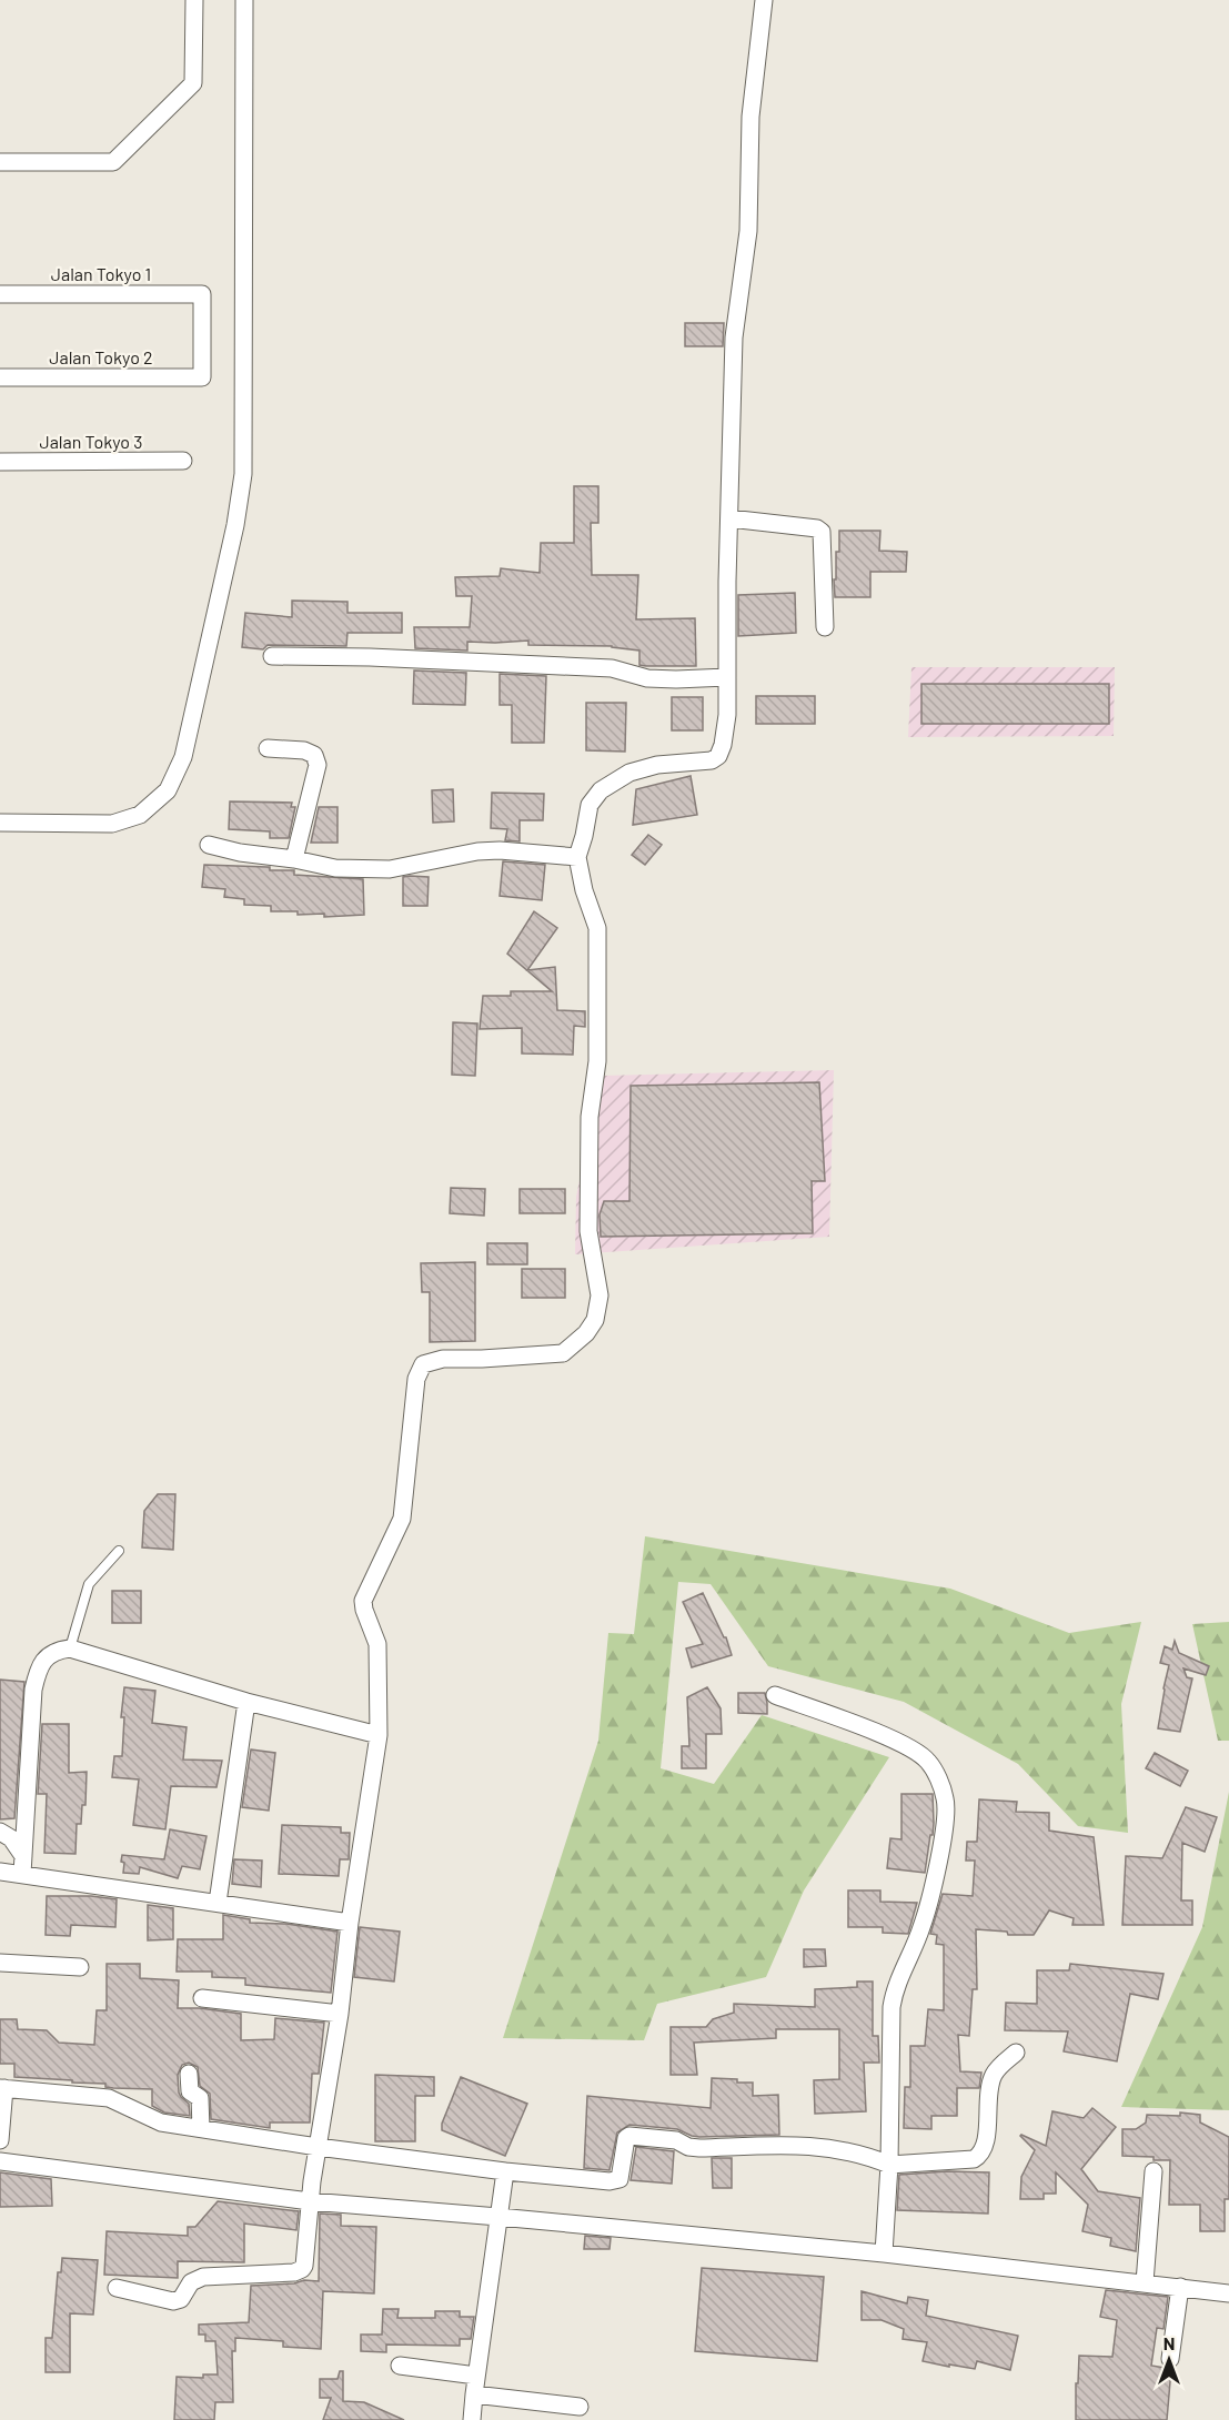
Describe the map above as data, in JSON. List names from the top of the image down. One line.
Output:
{"streets":{"street":["Jalan Tokyo 1","Jalan Tokyo 2","Jalan Tokyo 3"]},"crossings":[["Jalan Tokyo 1","Jalan Tokyo 2"]],"north":"top"}
